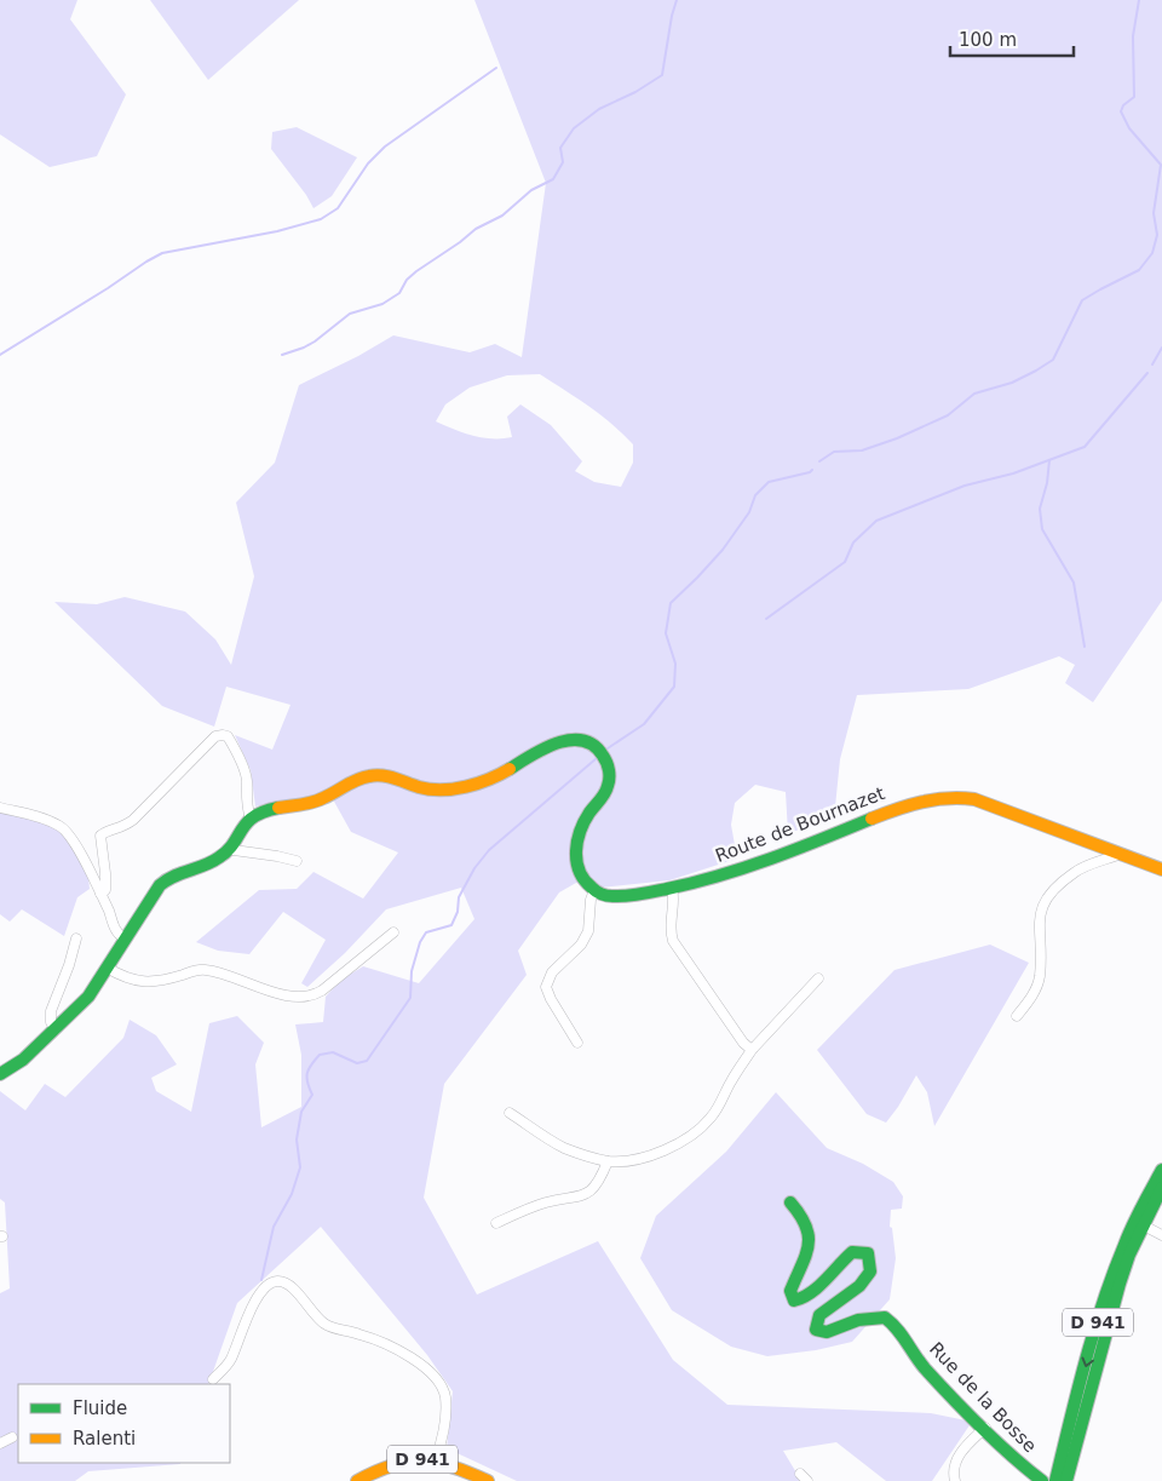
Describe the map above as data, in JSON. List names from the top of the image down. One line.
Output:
{"streets":{"street":["Route de Bournazet","D 941","Rue de la Bosse"]},"legend":["Fluide","Ralenti"],"scale_bar":"100 m"}
